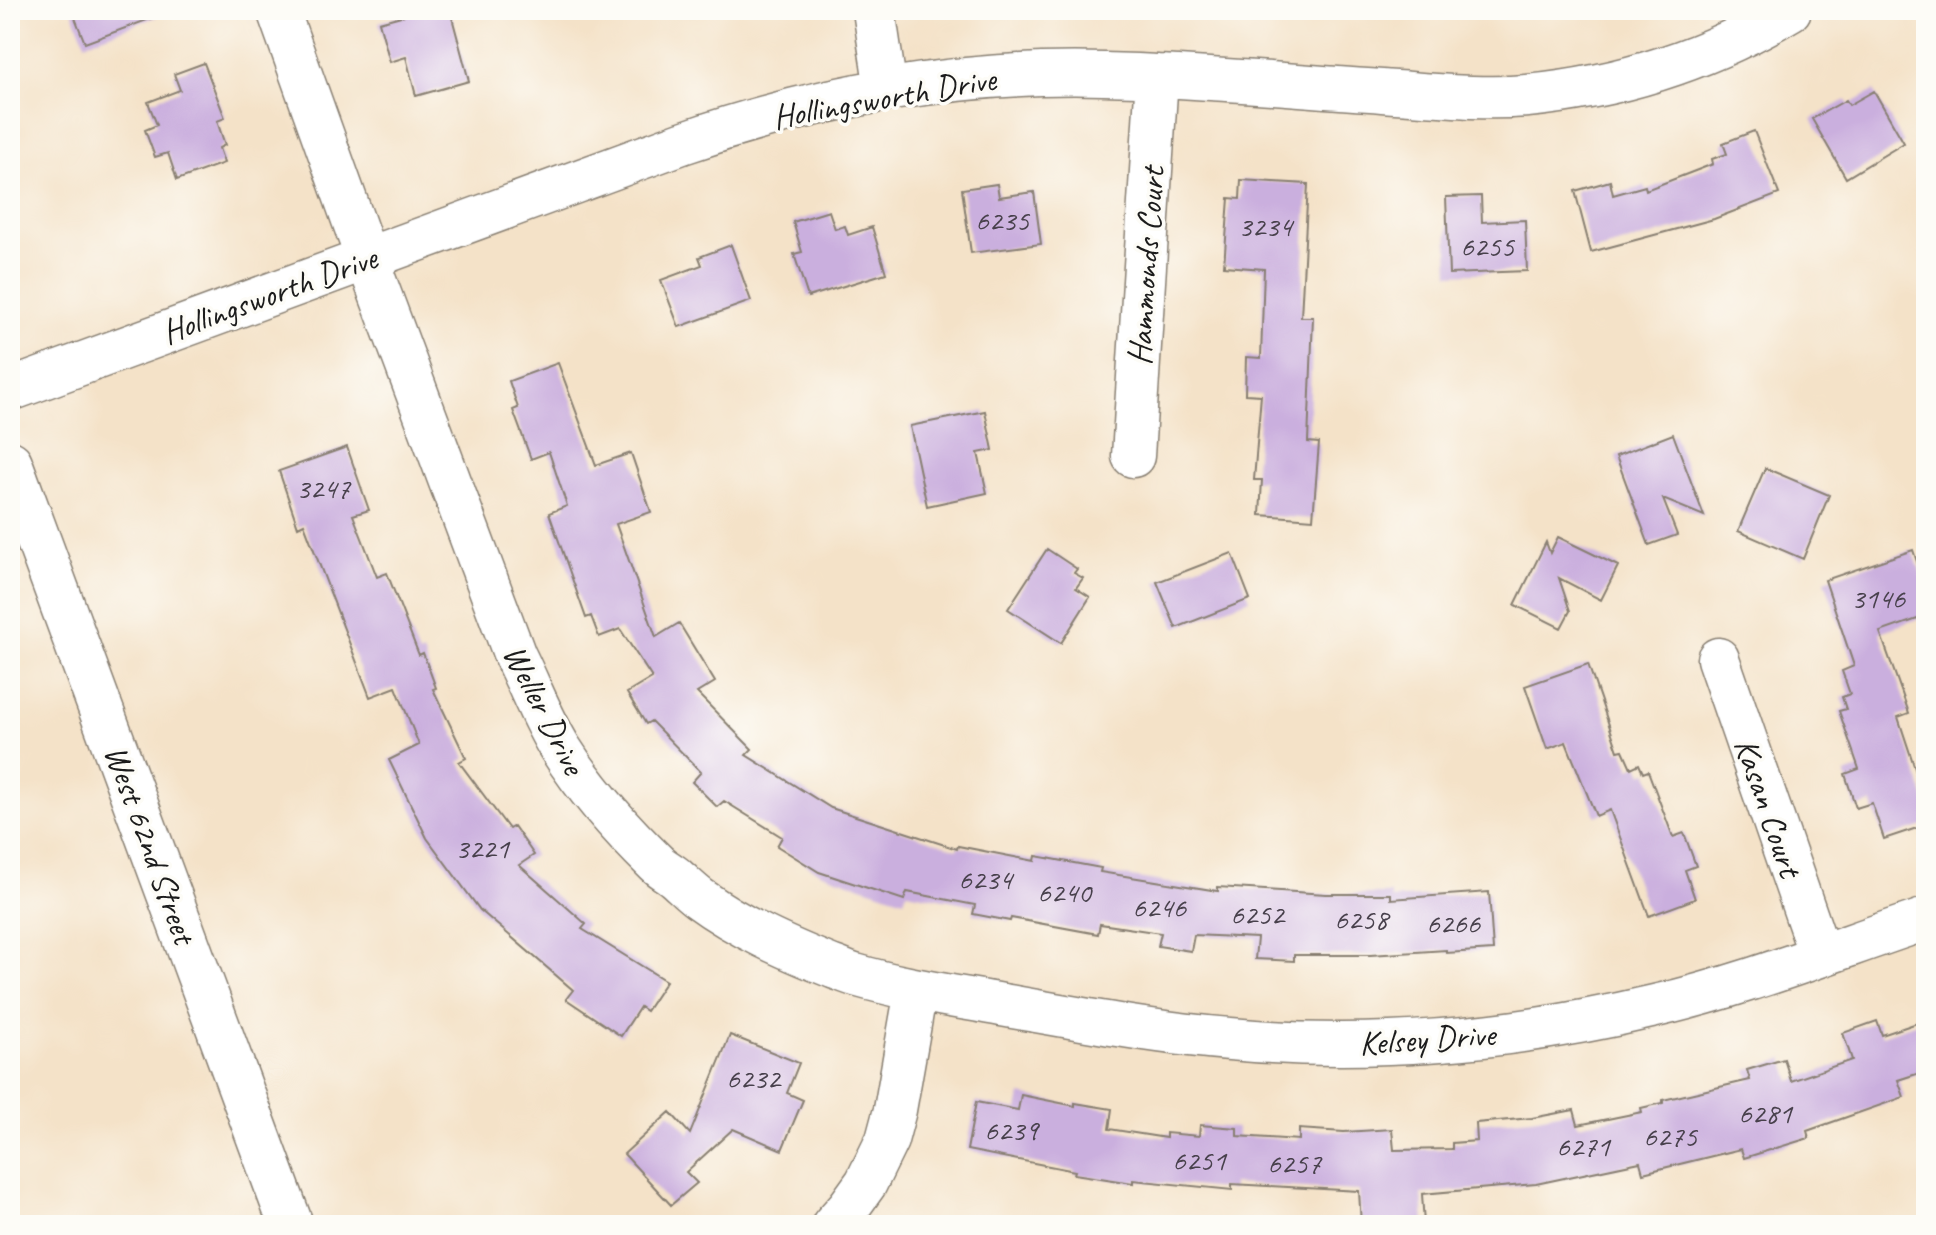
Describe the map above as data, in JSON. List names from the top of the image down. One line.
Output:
{"streets":{"street":["Hollingsworth Drive","Hammonds Court","Weller Drive","Kasan Court","West 62nd Street","Kelsey Drive"]},"crossings":[["Hollingsworth Drive","Hammonds Court"],["Hollingsworth Drive","Weller Drive"],["Weller Drive","Kelsey Drive"],["Kasan Court","Kelsey Drive"]],"house_numbers":["6235","3234","6255","3247","3146","3221","6234","6240","6246","6252","6258","6266","6232","6281","6239","6275","6271","6251","6257"]}
